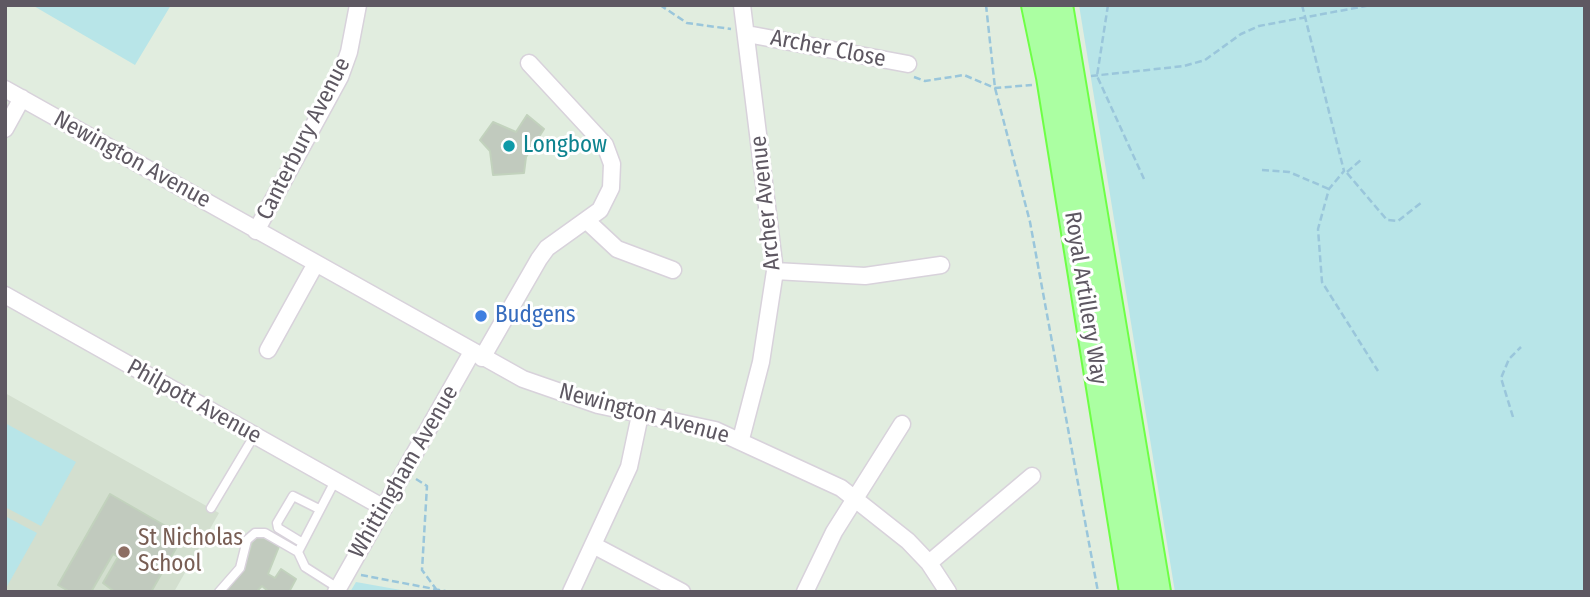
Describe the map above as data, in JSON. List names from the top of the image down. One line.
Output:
{"streets":{"main road":["Royal Artillery Way"],"street":["Archer Close","Canterbury Avenue","Newington Avenue","Archer Avenue","Philpott Avenue","Whittingham Avenue"]},"crossings":[["Archer Close","Archer Avenue"],["Canterbury Avenue","Newington Avenue"],["Newington Avenue","Archer Avenue"],["Newington Avenue","Whittingham Avenue"],["Philpott Avenue","Whittingham Avenue"]],"places":["Longbow","Budgens","St Nicholas School"]}
